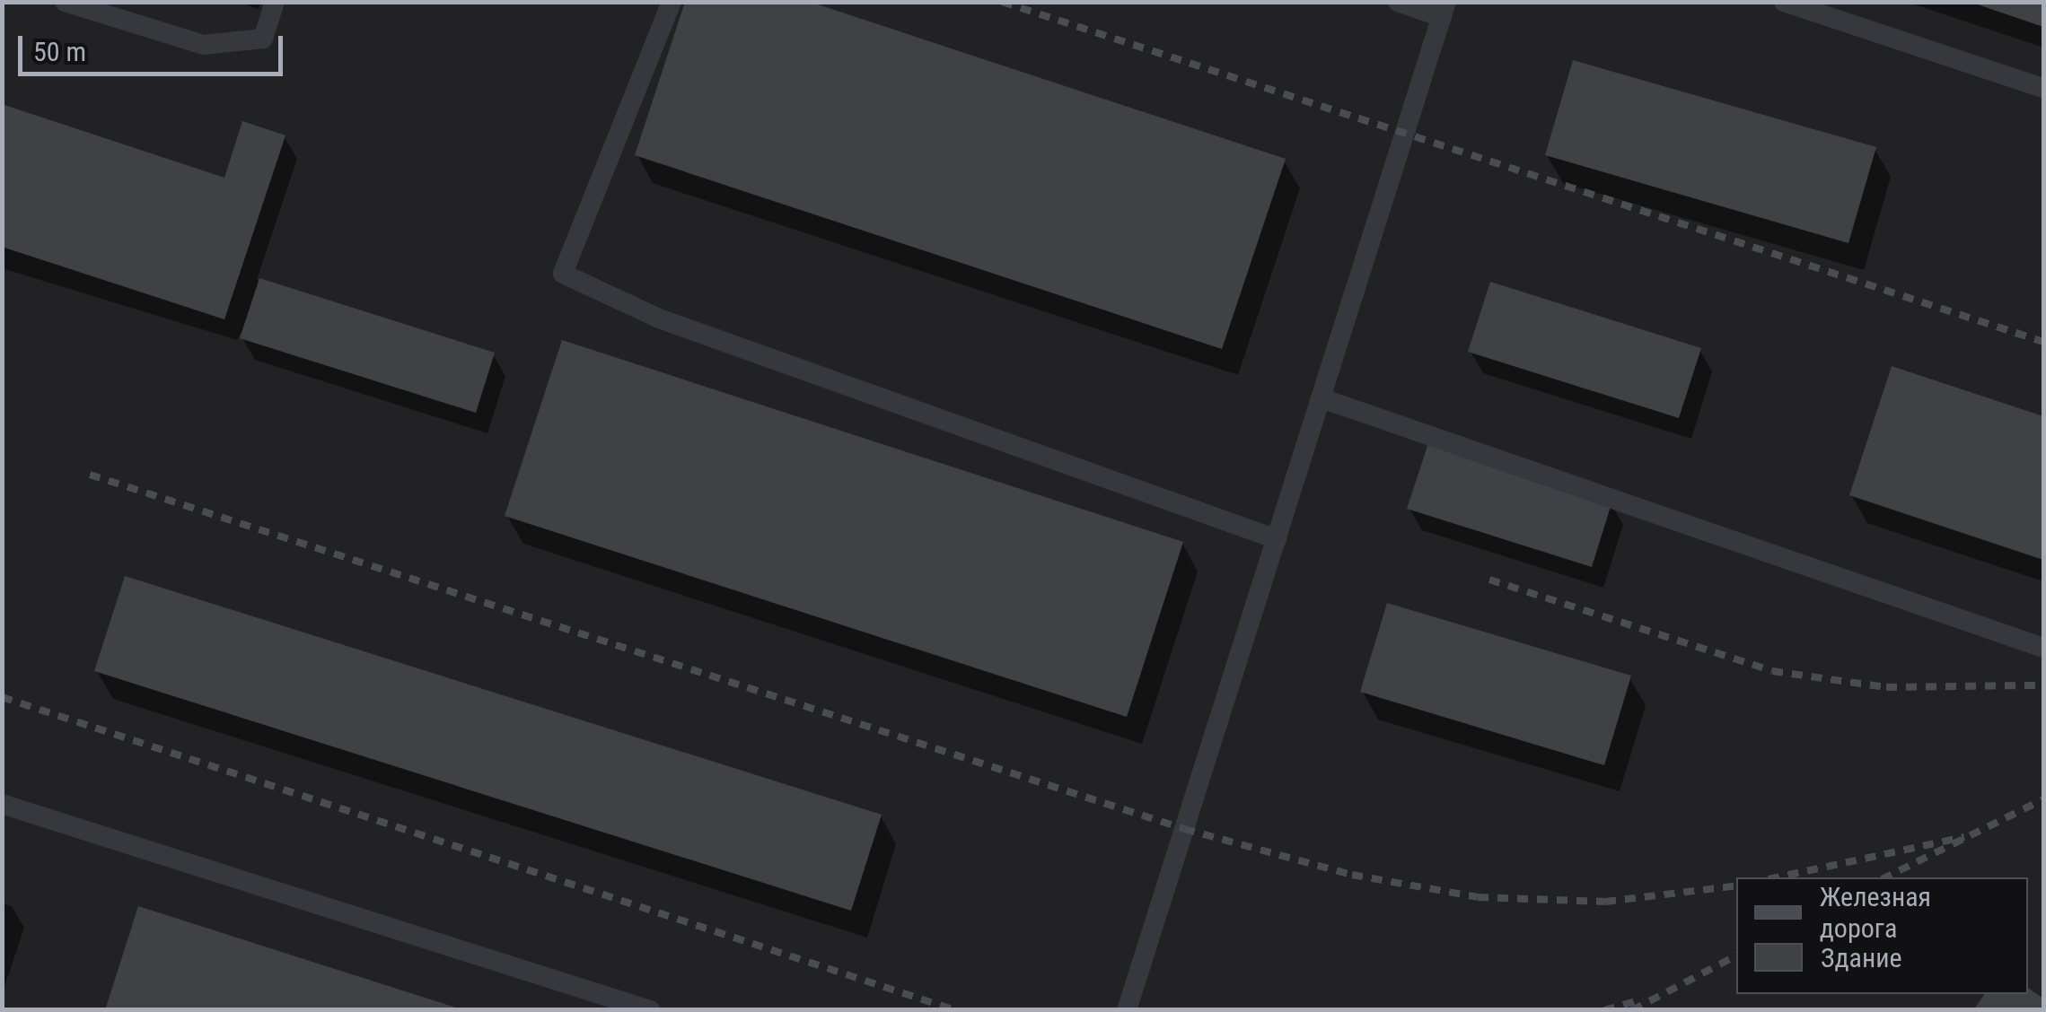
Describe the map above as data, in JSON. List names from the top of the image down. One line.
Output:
{"legend":["Железная дорога","Здание"],"scale_bar":"50 m"}
